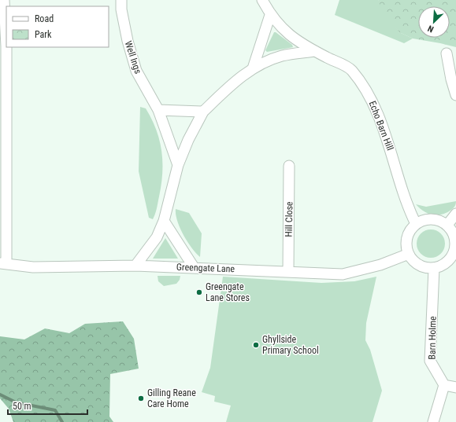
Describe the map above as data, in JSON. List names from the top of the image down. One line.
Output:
{"streets":{"street":["Well Ings","Echo Barn Hill","Hill Close","Greengate Lane","Barn Holme"]},"crossings":[["Echo Barn Hill","Greengate Lane"],["Echo Barn Hill","Barn Holme"],["Hill Close","Greengate Lane"],["Greengate Lane","Barn Holme"]],"places":["Greengate Lane Stores","Ghyllside Primary School","Gilling Reane Care Home"],"legend":["Road","Park"],"scale_bar":"50 m","north":"bottom left"}
